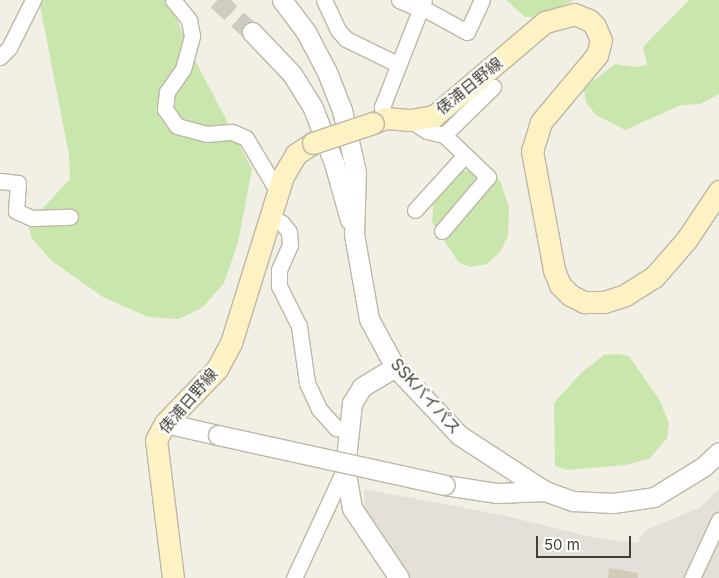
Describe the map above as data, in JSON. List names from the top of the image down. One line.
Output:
{"streets":{"main road":["俵浦日野線"],"street":["SSKバイパス"]},"scale_bar":"50 m"}
